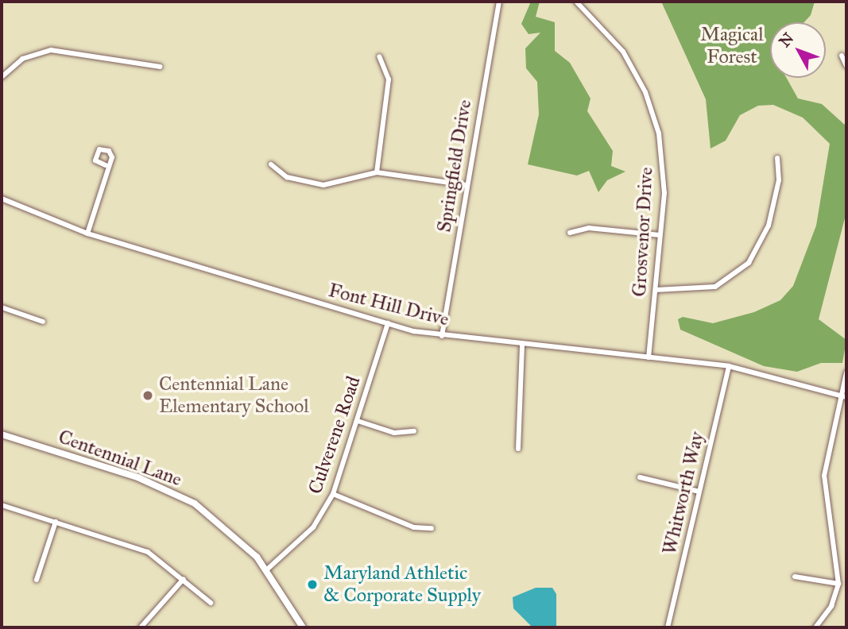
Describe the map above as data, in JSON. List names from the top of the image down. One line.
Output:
{"streets":{"street":["Springfield Drive","Grosvenor Drive","Font Hill Drive","Culverene Road","Centennial Lane","Whitworth Way"]},"crossings":[["Springfield Drive","Font Hill Drive"],["Grosvenor Drive","Font Hill Drive"],["Font Hill Drive","Culverene Road"],["Font Hill Drive","Whitworth Way"],["Culverene Road","Centennial Lane"]],"parks":["Magical Forest"],"places":["Centennial Lane Elementary School","Maryland Athletic & Corporate Supply"],"north":"top left"}
